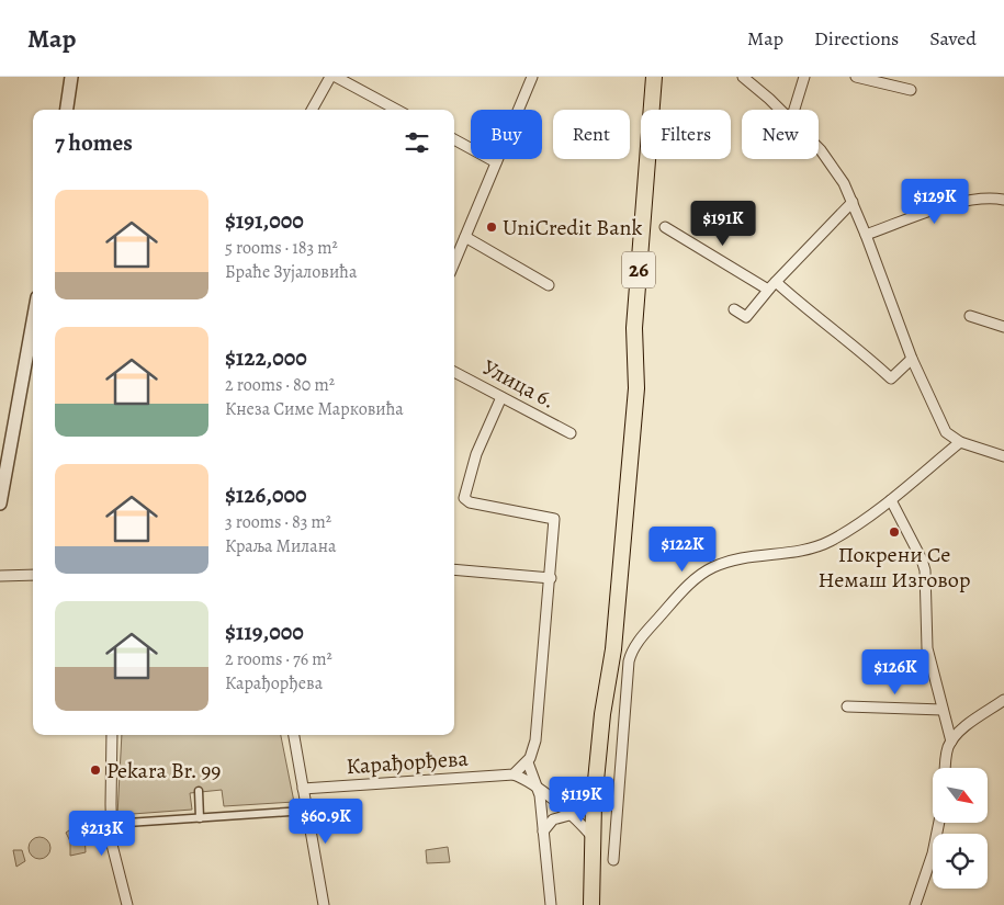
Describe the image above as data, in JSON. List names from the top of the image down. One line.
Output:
{"streets":{"main road":["26"],"street":["Улица 6.","Карађорђева"]},"places":["UniCredit Bank","Покрени Се Немаш Изговор","Pekara Br. 99"],"north":"bottom right","page":{"header":"Map","nav":["Map","Directions","Saved"],"chip":["Buy","Rent","Filters","New"],"heading":"7 homes","list":[{"name":"$191,000","note":"5 rooms · 183 m² · Браће Зујаловића"},{"name":"$122,000","note":"2 rooms · 80 m² · Кнеза Симе Марковића"},{"name":"$126,000","note":"3 rooms · 83 m² · Краља Милана"},{"name":"$119,000","note":"2 rooms · 76 m² · Карађорђева"}],"price":["$129K","$191K","$122K","$126K","$119K","$60.9K","$213K"]}}
